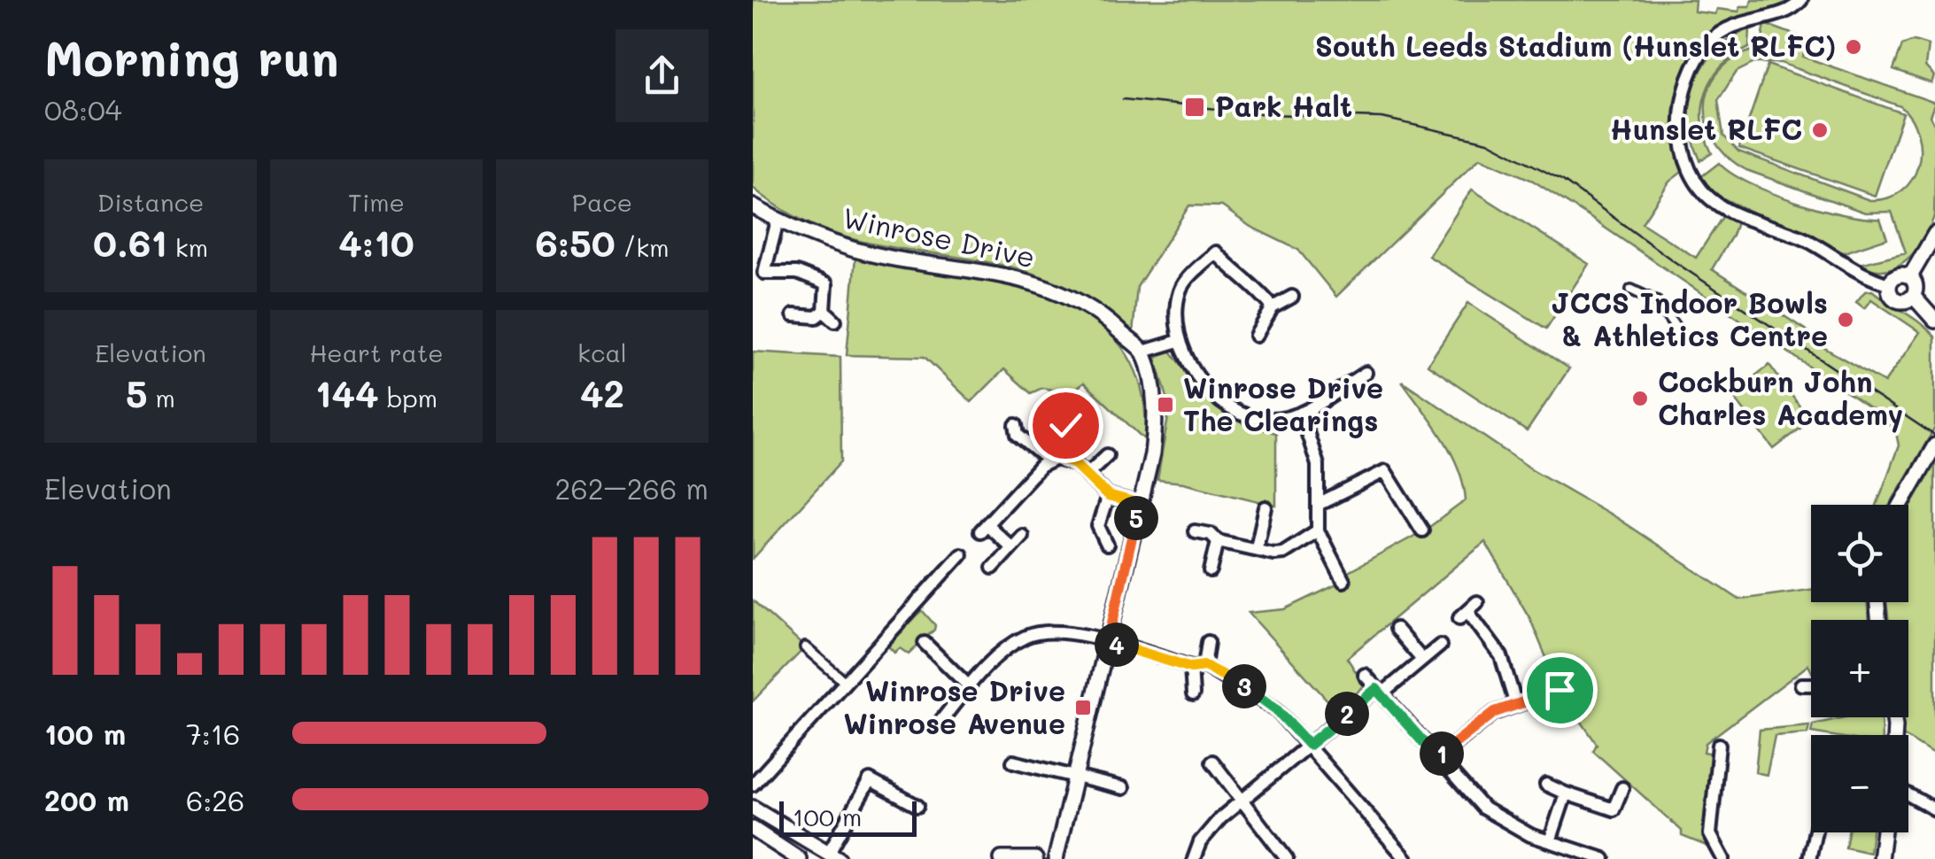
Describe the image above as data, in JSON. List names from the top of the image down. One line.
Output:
{"streets":{"street":["Winrose Drive"]},"places":{"other":["South Leeds Stadium (Hunslet RLFC)","Hunslet RLFC","JCCS Indoor Bowls & Athletics Centre","Cockburn John Charles Academy"],"transit":["Park Halt","Winrose Drive The Clearings","Winrose Drive Winrose Avenue"]},"scale_bar":"100 m","page":{"heading":["Morning run","08:04"],"stats":[["Distance","0.61 km"],["Time","4:10"],["Pace","6:50 /km"],["Elevation","5 m"],["Heart rate","144 bpm"],["kcal","42"]],"chart":["Elevation","262–266 m"],"pins":["5","4","3","2","1"],"map_buttons":["+","−"],"list":[{"name":"100 m","note":"7:16"},{"name":"200 m","note":"6:26"}],"scale":"100 m"}}
